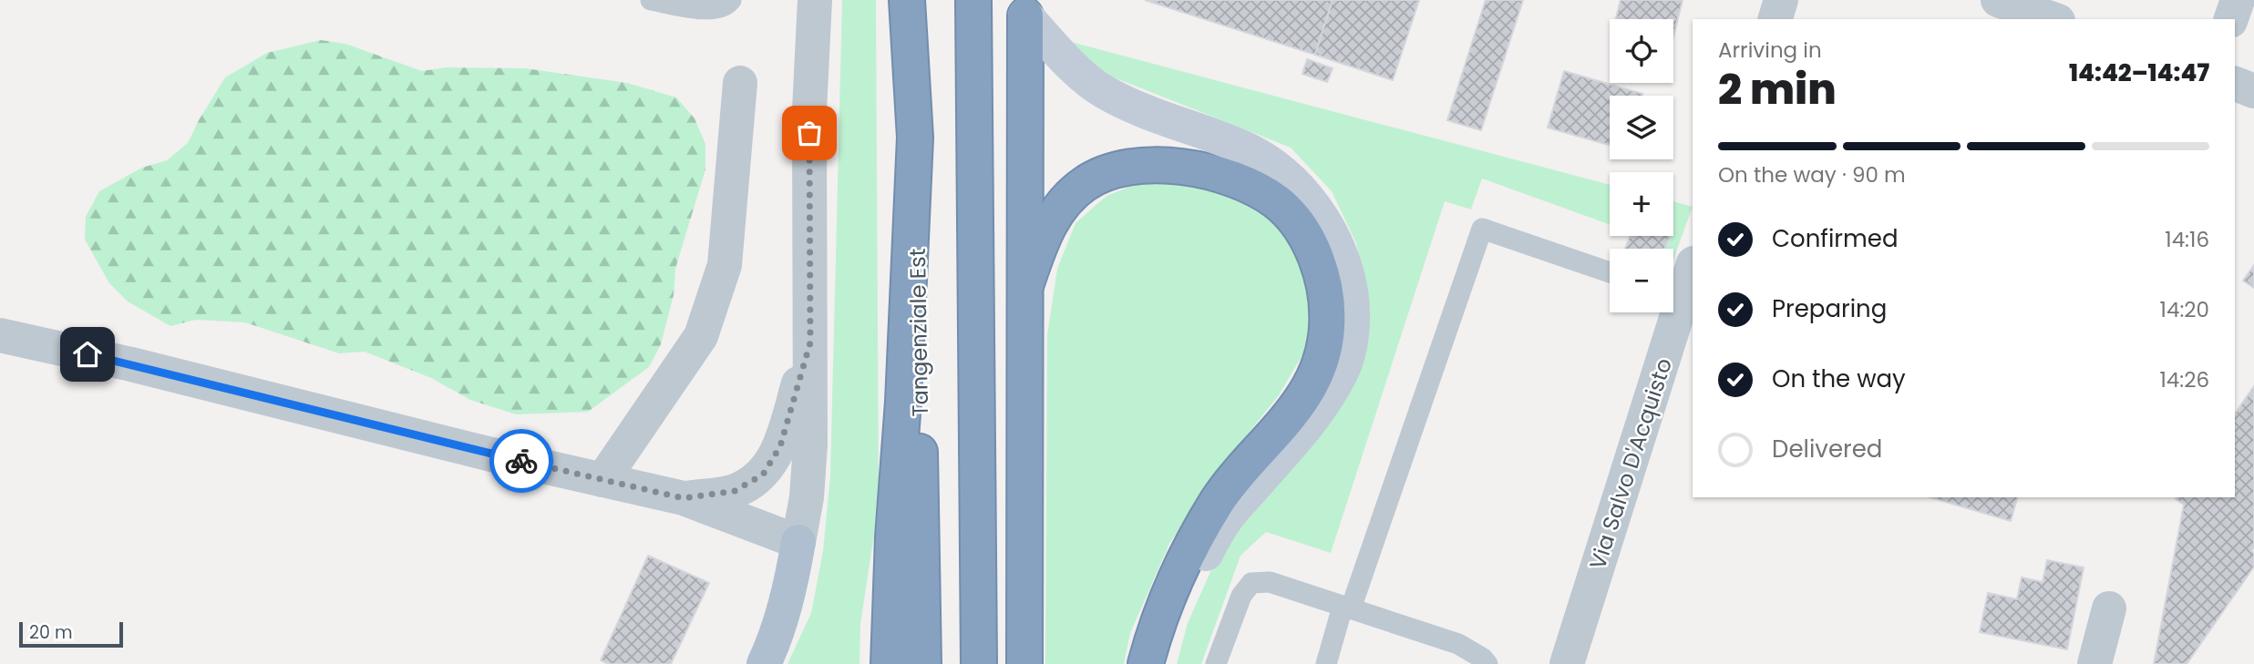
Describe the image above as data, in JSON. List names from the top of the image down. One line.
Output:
{"streets":{"highway":["Tangenziale Est"],"street":["Via Salvo D'Acquisto"]},"scale_bar":"20 m","page":{"map_buttons":["+","−"],"heading":["2 min","Arriving in","14:42–14:47"],"bar":"On the way · 90 m","list":[["Confirmed","14:16"],["Preparing","14:20"],["On the way","14:26"],"Delivered"],"scale":"20 m"}}
